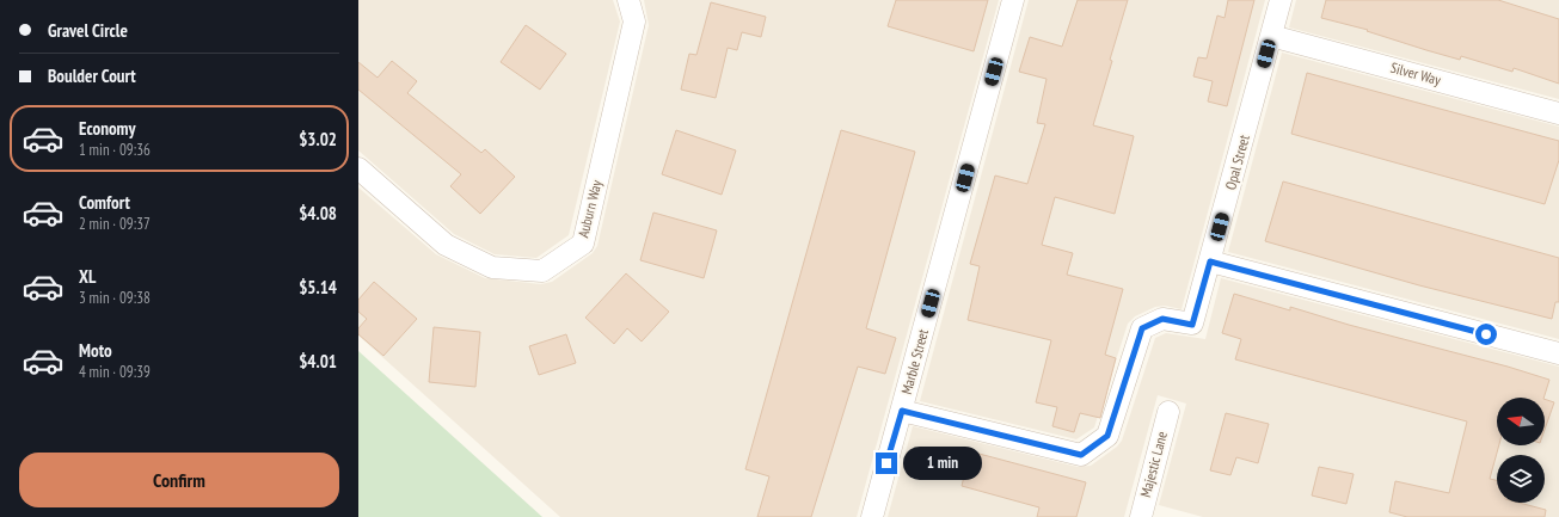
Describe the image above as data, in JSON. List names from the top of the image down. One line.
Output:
{"streets":{"street":["Silver Way","Opal Street","Auburn Way","Marble Street","Majestic Lane"]},"crossings":[["Silver Way","Opal Street"],["Opal Street","Marble Street"]],"north":"left","page":{"banner":["Gravel Circle","Boulder Court"],"list":[{"name":"Economy","note":"1 min · 09:36","value":"$3.02"},{"name":"Comfort","note":"2 min · 09:37","value":"$4.08"},{"name":"XL","note":"3 min · 09:38","value":"$5.14"},{"name":"Moto","note":"4 min · 09:39","value":"$4.01"}],"buttons":"Confirm","bubble":"1 min"}}
